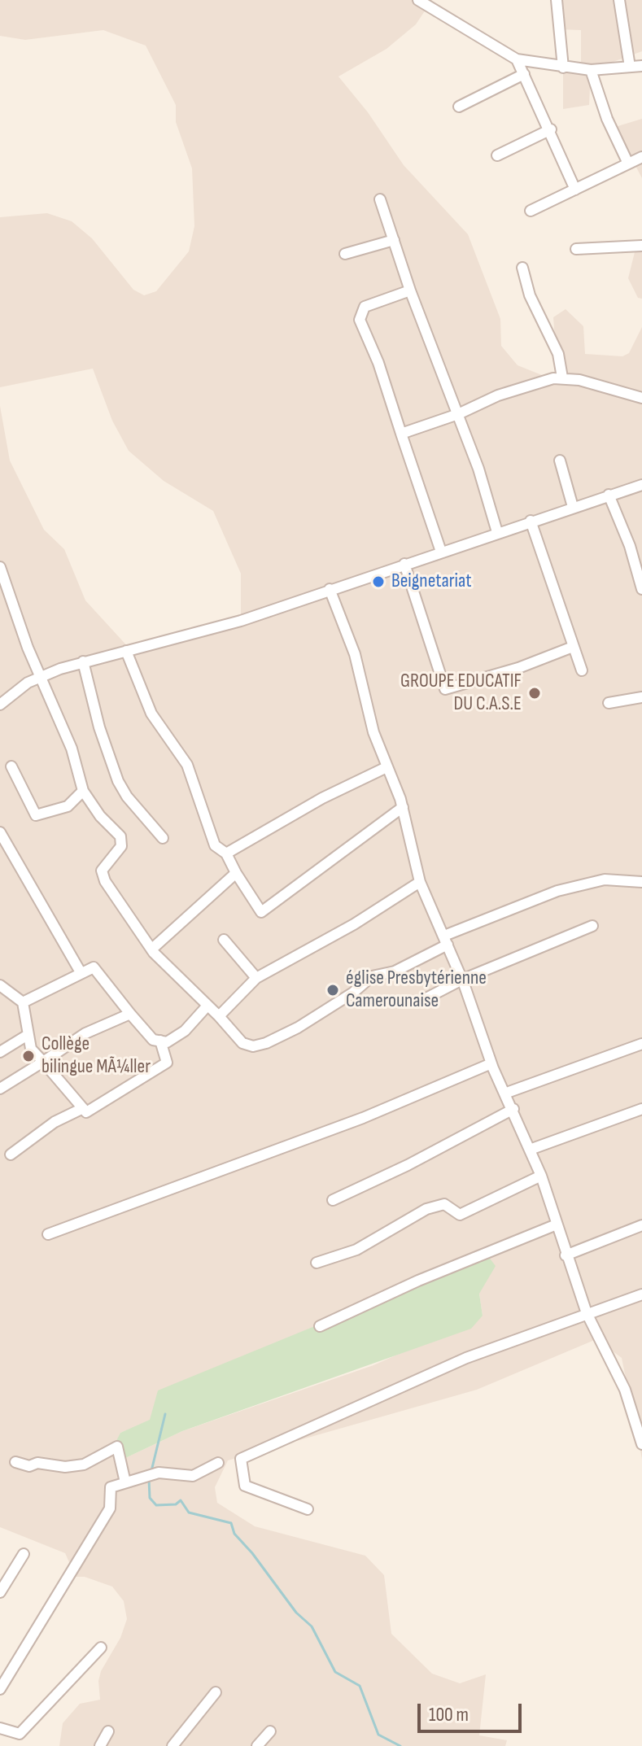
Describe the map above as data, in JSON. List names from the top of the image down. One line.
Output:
{"places":["Beignetariat","GROUPE EDUCATIF DU C.A.S.E","église Presbytérienne Camerounaise","Collège bilingue MÃ¼ller"],"scale_bar":"100 m"}
